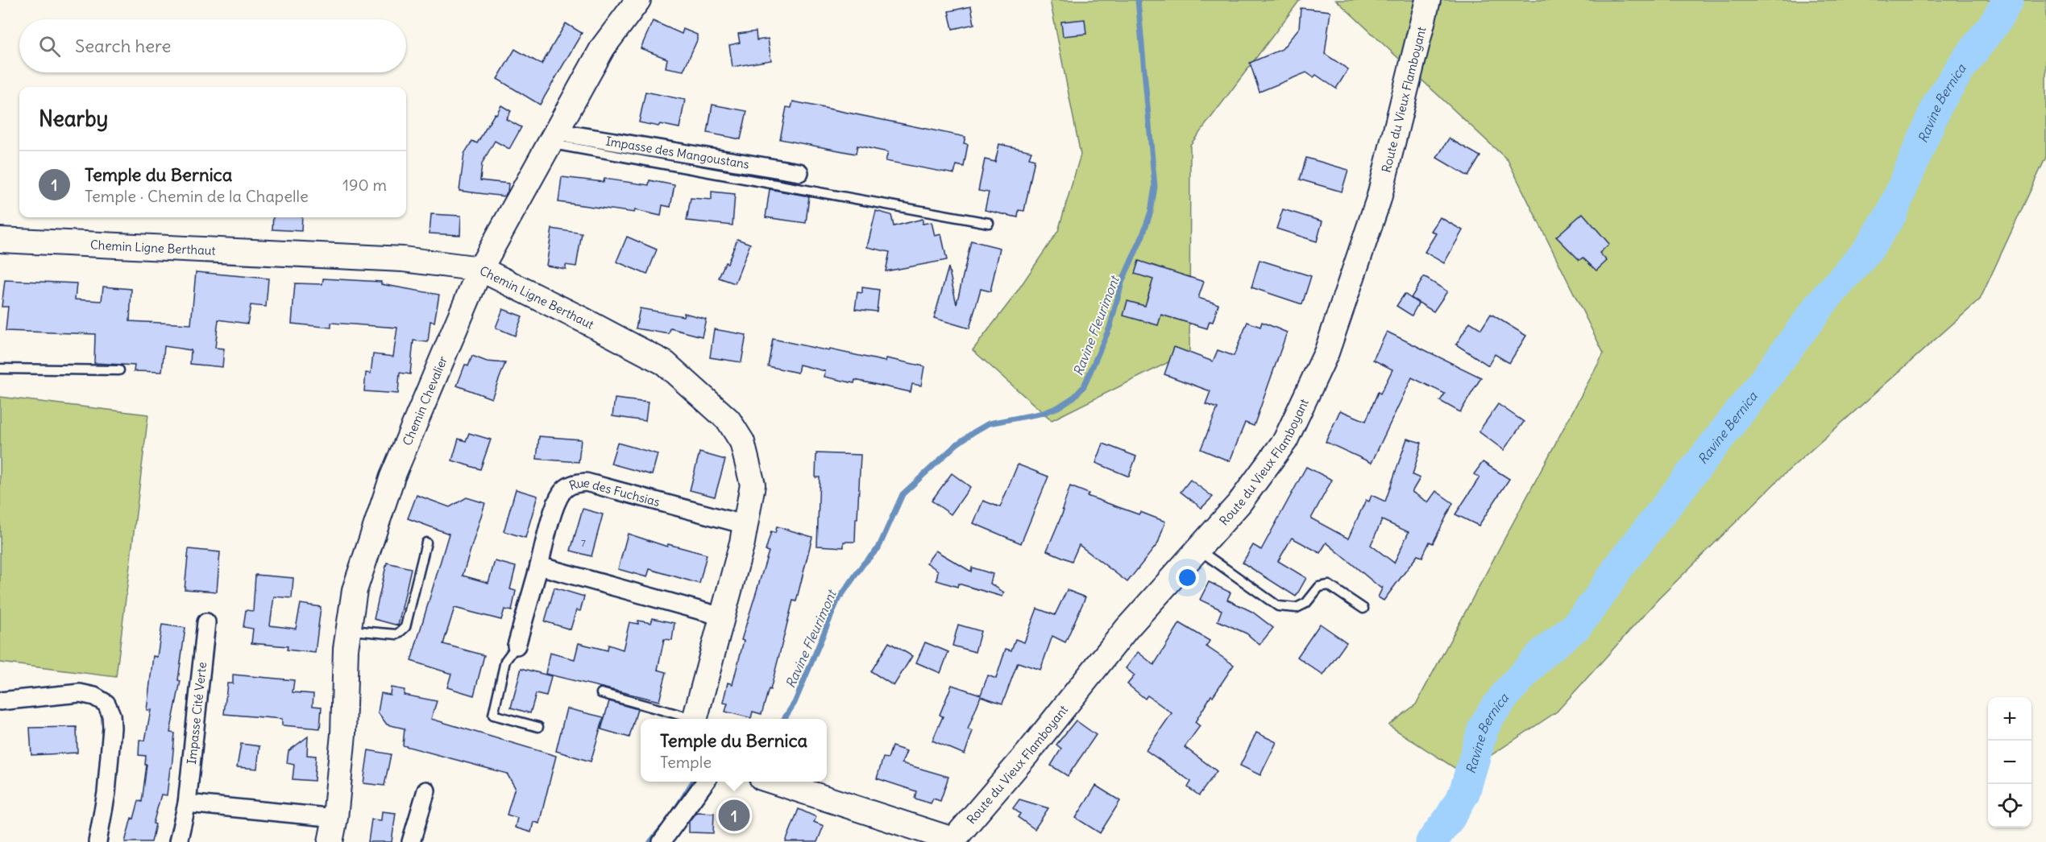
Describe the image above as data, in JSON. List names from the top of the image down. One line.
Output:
{"streets":{"street":["Route du Vieux Flamboyant","Impasse des Mangoustans","Chemin Ligne Berthaut","Chemin Chevalier","Rue des Fuchsias","Impasse Cité Verte"]},"crossings":[["Impasse des Mangoustans","Chemin Chevalier"],["Chemin Ligne Berthaut","Chemin Chevalier"],["Chemin Ligne Berthaut","Rue des Fuchsias"]],"water":["Ravine Bernica","Ravine Fleurimont"],"house_numbers":["7"],"page":{"search":"Search here","heading":"Nearby","list":[{"mark":"1","name":"Temple du Bernica","note":"Temple · Chemin de la Chapelle","value":"190 m"}],"map_buttons":["+","−"],"popup":["Temple du Bernica","Temple"],"pins":"1"}}
